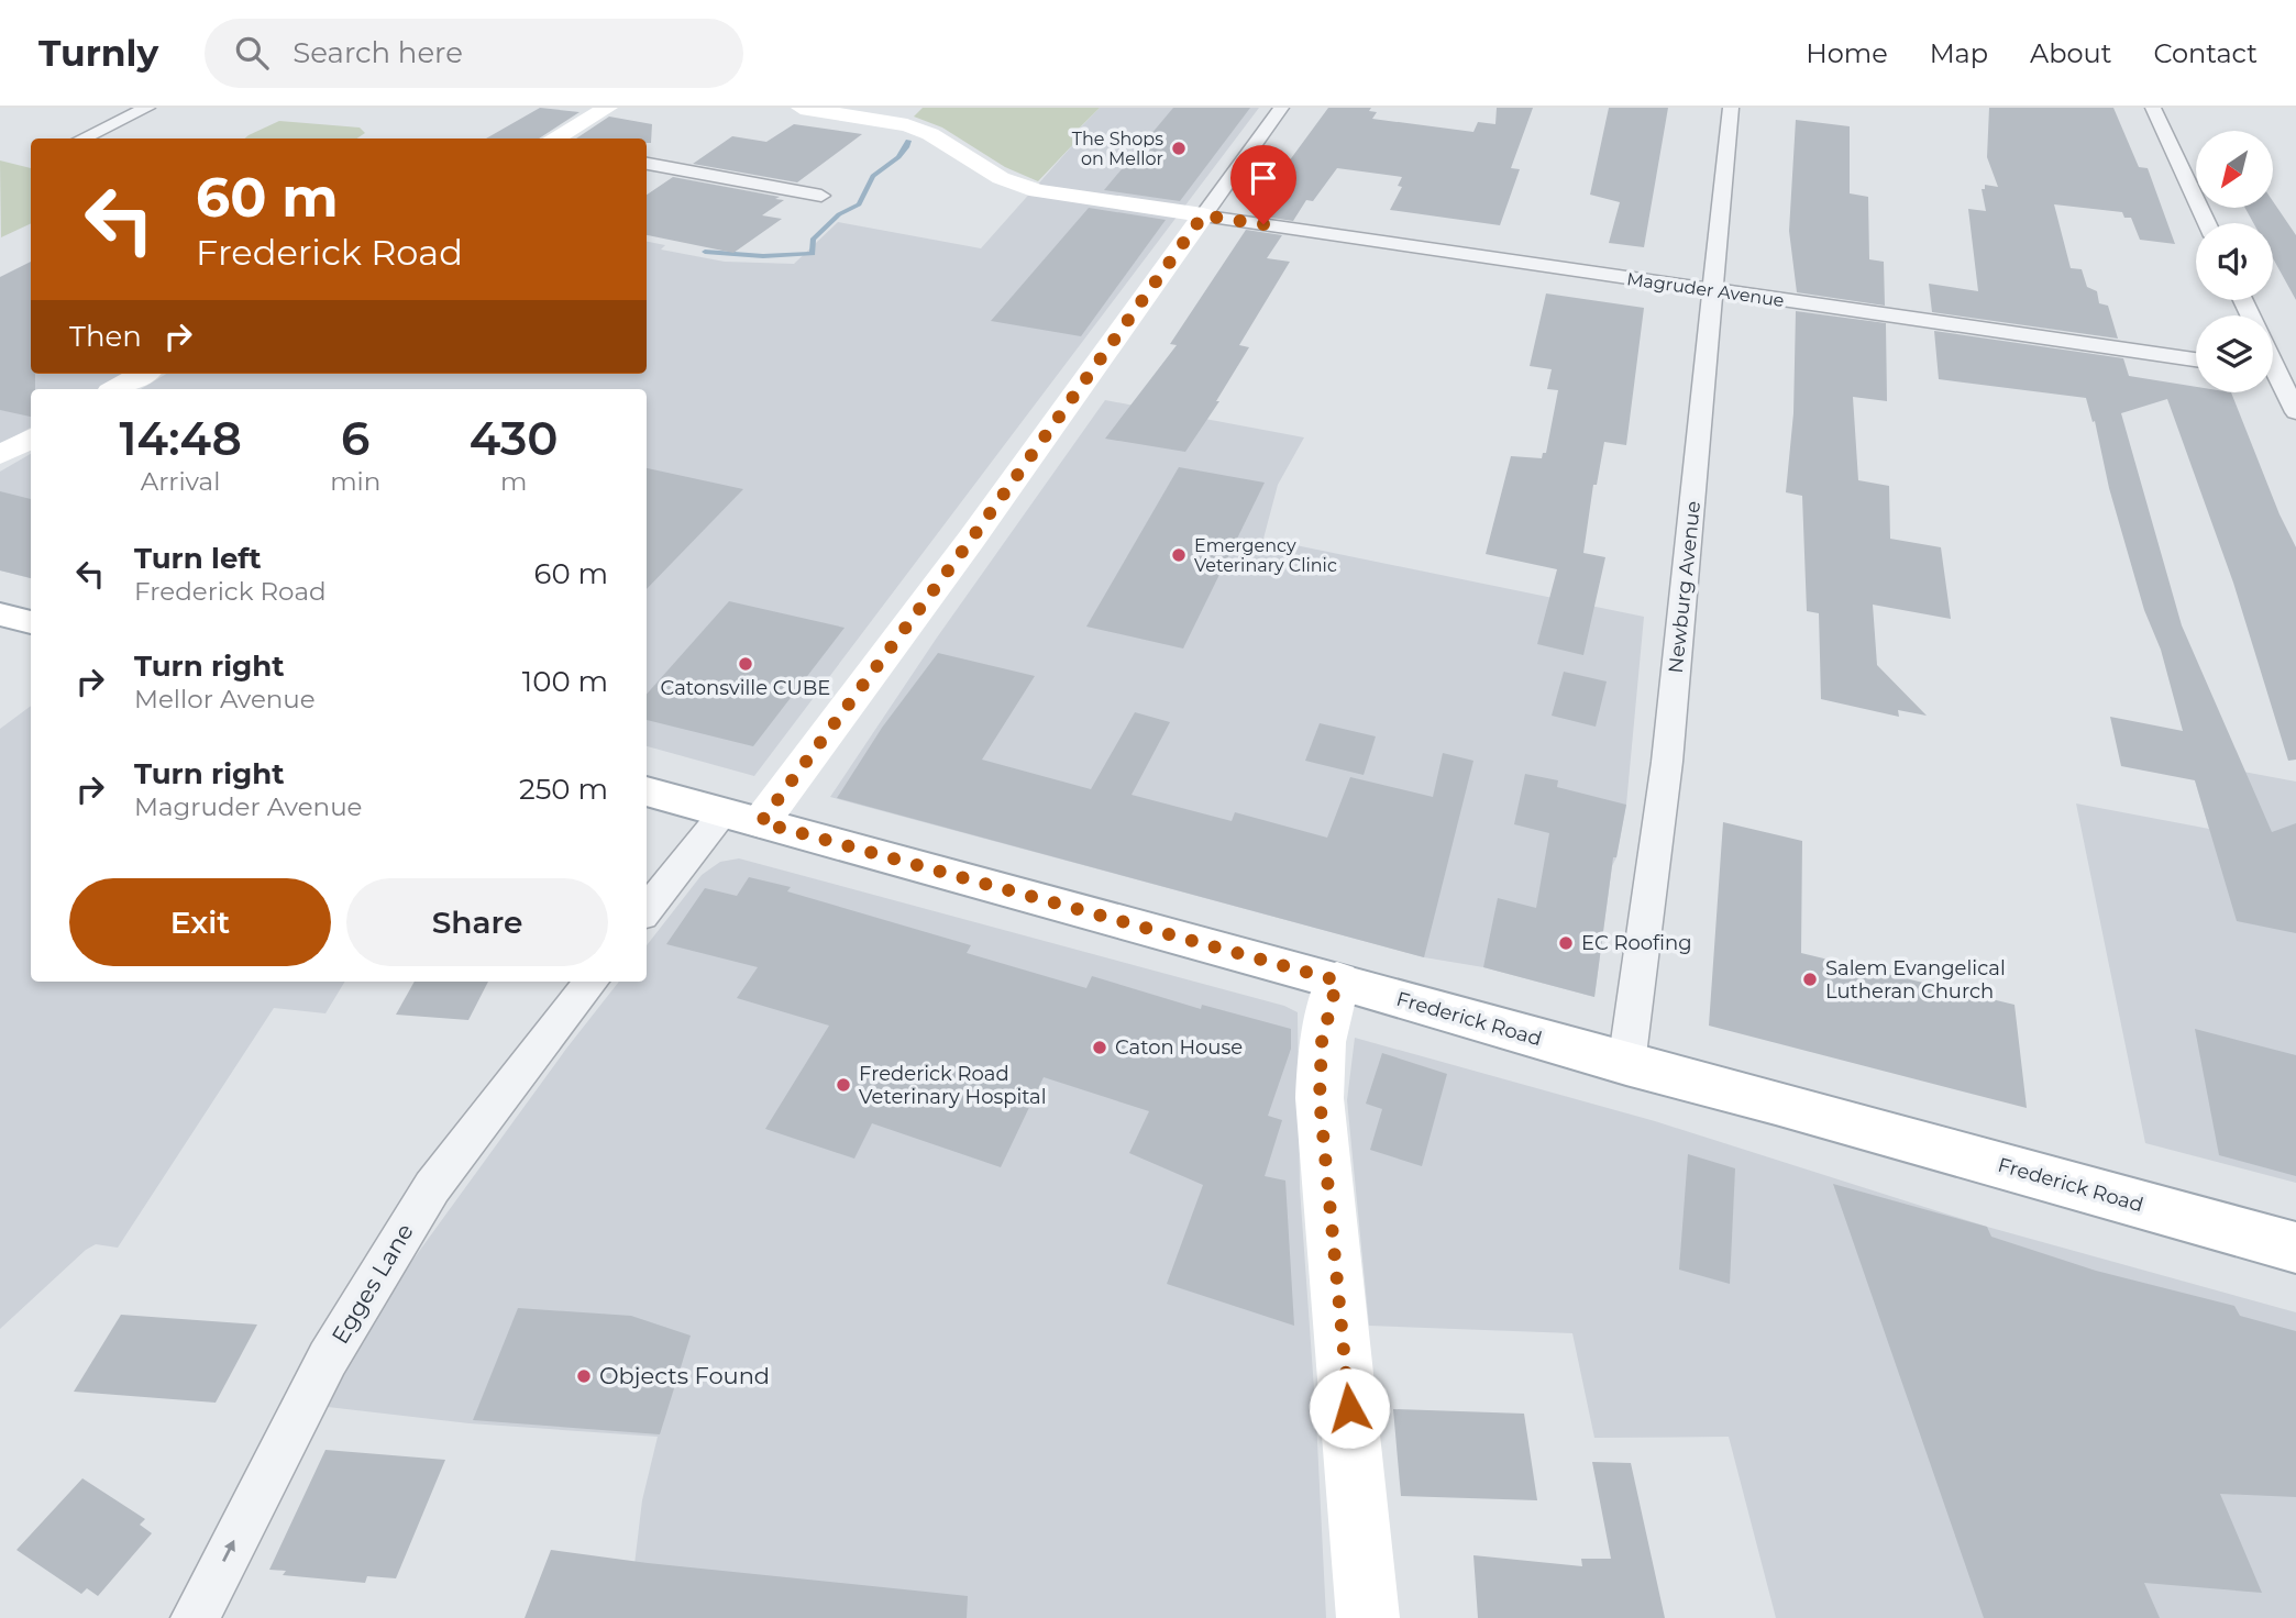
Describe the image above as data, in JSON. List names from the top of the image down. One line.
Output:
{"streets":{"street":["Magruder Avenue","Newburg Avenue","Frederick Road","Egges Lane"]},"crossings":[["Magruder Avenue","Newburg Avenue"],["Newburg Avenue","Frederick Road"]],"one_way":["Egges Lane"],"places":["The Shops on Mellor","Emergency Veterinary Clinic","Catonsville CUBE","EC Roofing","Salem Evangelical Lutheran Church","Caton House","Frederick Road Veterinary Hospital","Objects Found"],"north":"bottom left","page":{"header":"Turnly","search":"Search here","nav":["Home","Map","About","Contact"],"turn":["60 m","Frederick Road"],"then":"Then","eta":["14:48","Arrival","6","min","430","m"],"list":[{"name":"Turn left","note":"Frederick Road","value":"60 m"},{"name":"Turn right","note":"Mellor Avenue","value":"100 m"},{"name":"Turn right","note":"Magruder Avenue","value":"250 m"}],"buttons":["Exit","Share"]}}
